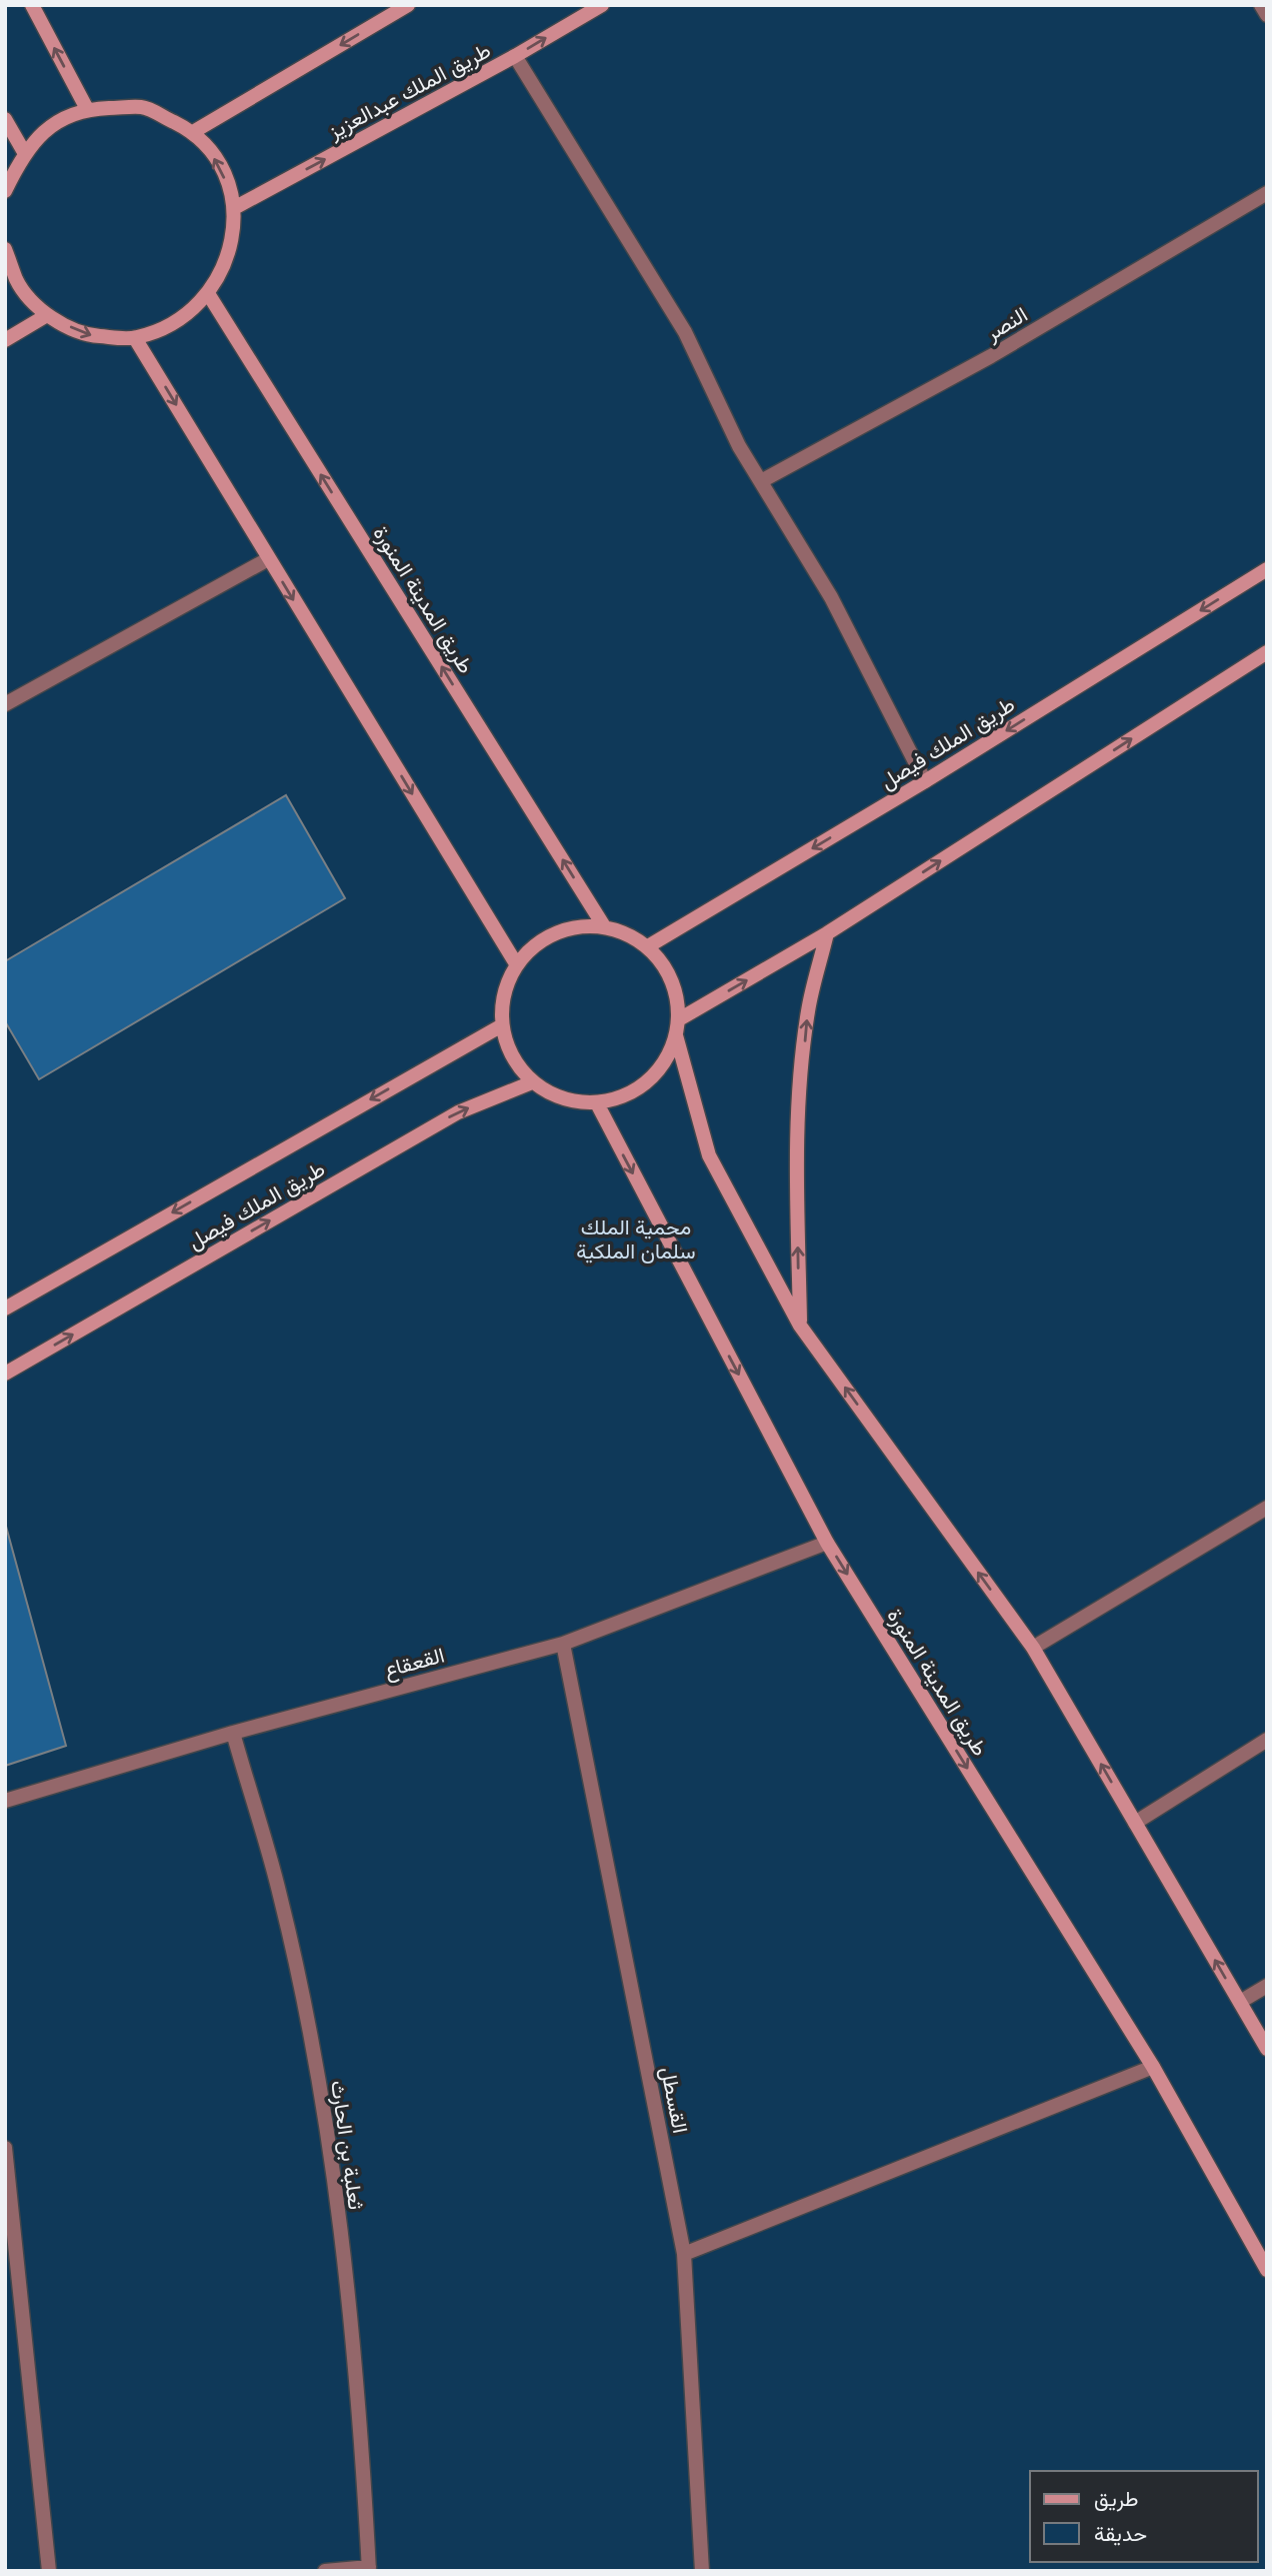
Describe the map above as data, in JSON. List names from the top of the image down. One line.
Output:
{"streets":{"main road":["طريق الملك عبدالعزيز","طريق المدينة المنورة","طريق الملك فيصل"],"street":["النصر","القعقاع","القسطل","ثعلبة بن الحارث"]},"crossings":[["طريق المدينة المنورة","طريق الملك فيصل"],["طريق المدينة المنورة","القعقاع"],["القعقاع","القسطل"],["القعقاع","ثعلبة بن الحارث"]],"parks":["محمية الملك سلمان الملكية"],"legend":["طريق","حديقة"]}
